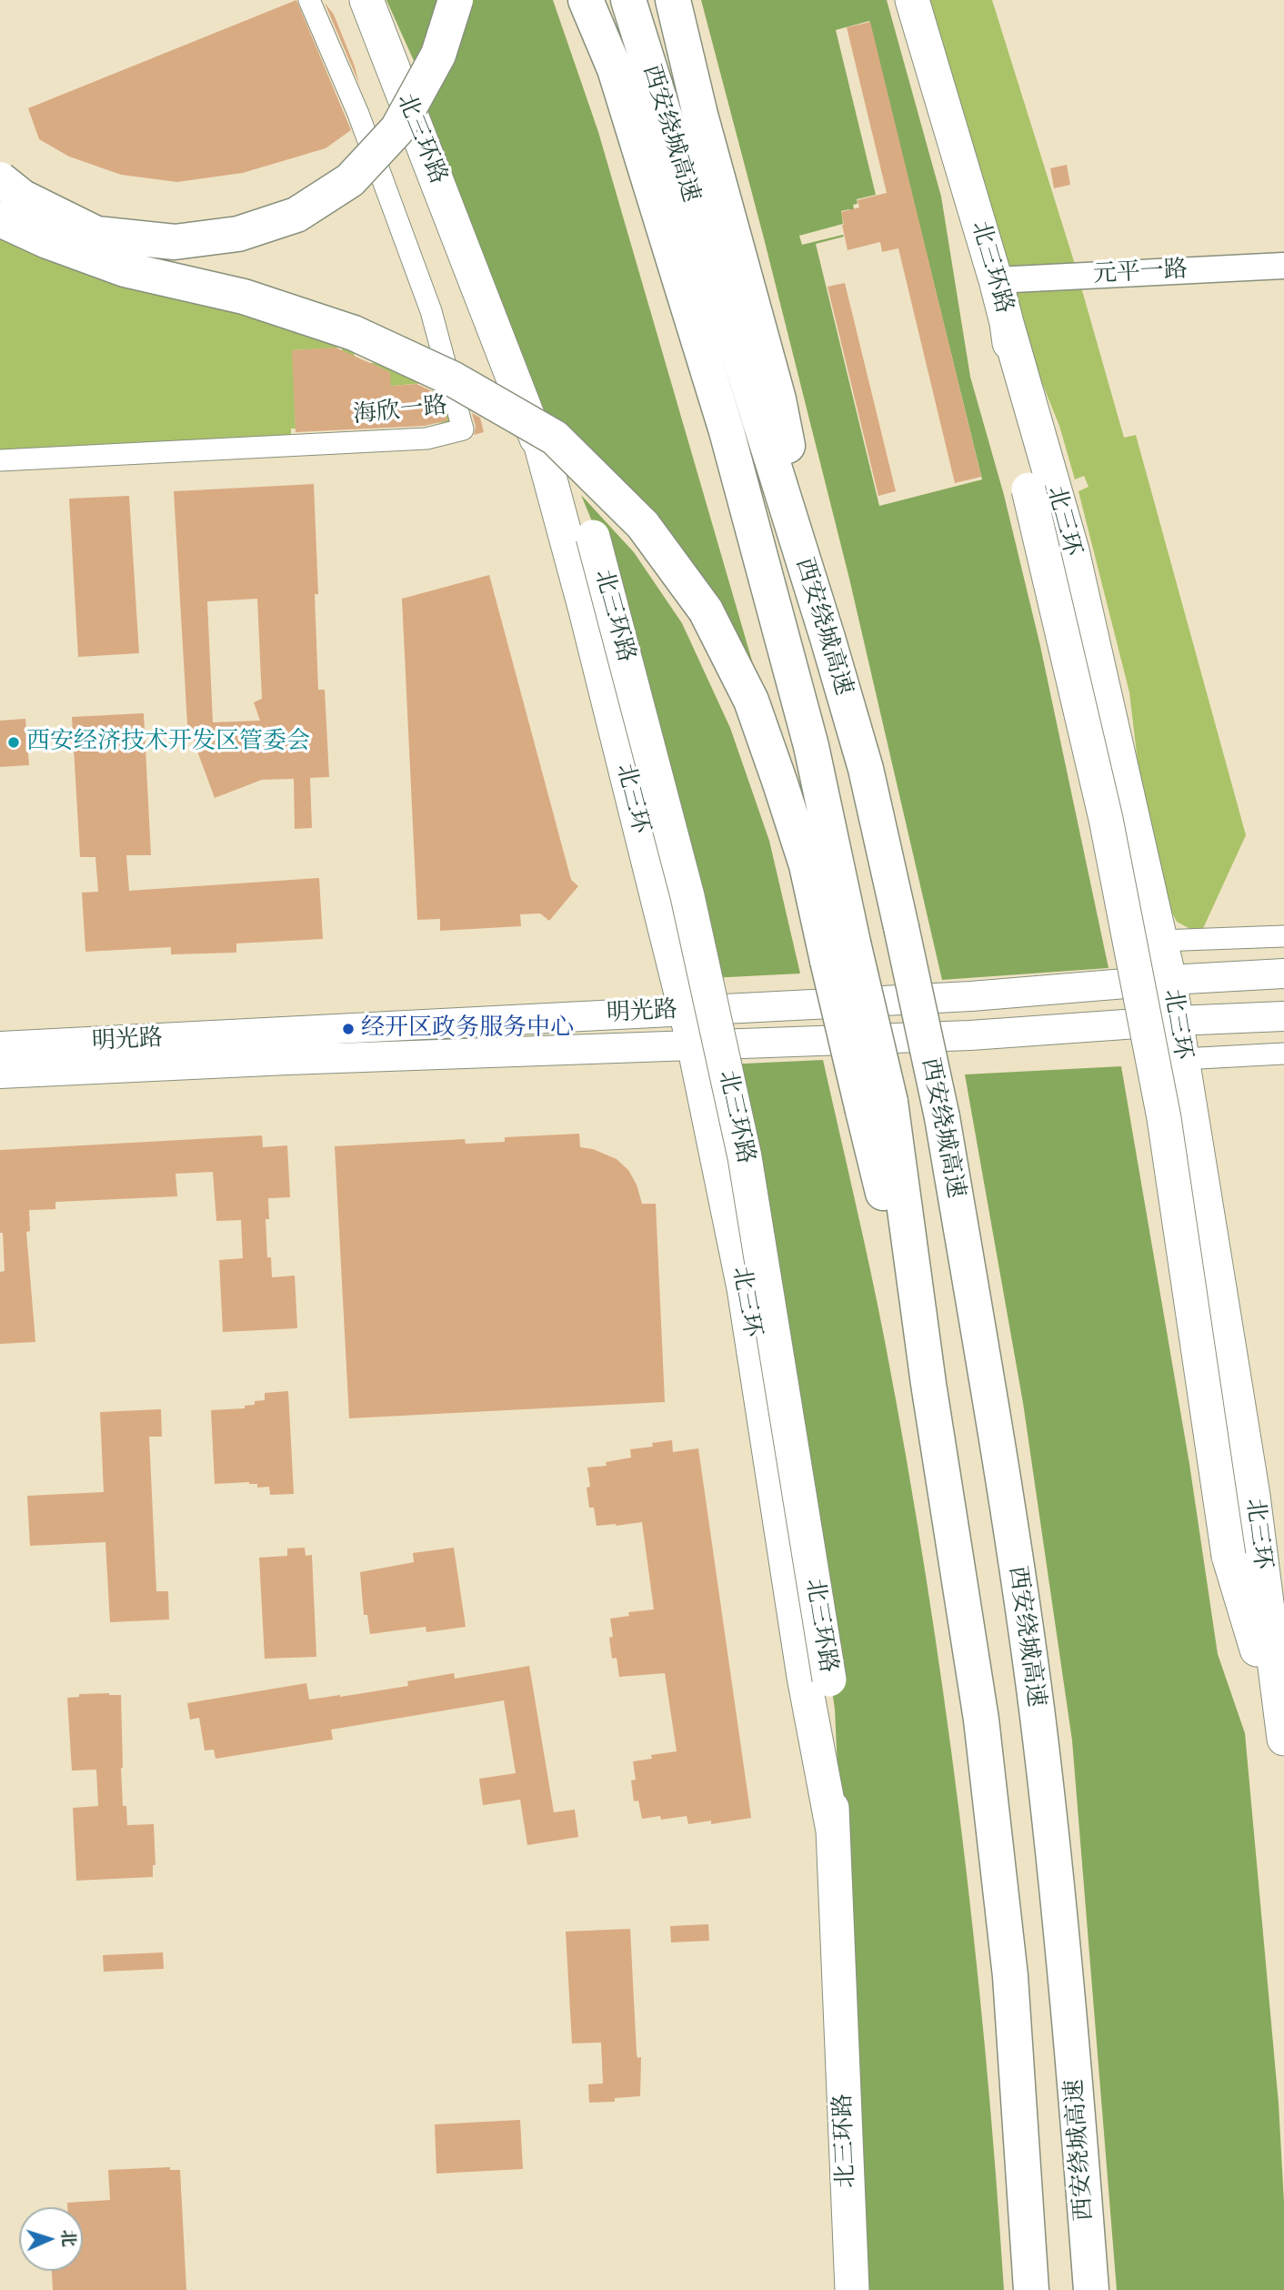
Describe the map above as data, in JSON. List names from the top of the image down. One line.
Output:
{"streets":{"highway":["西安绕城高速","北三环路","北三环"],"main road":["明光路"],"street":["元平一路","海欣一路"]},"crossings":[["北三环路","元平一路"],["北三环路","北三环"],["北三环","明光路"]],"places":["西安经济技术开发区管委会","经开区政务服务中心"],"north":"right"}
